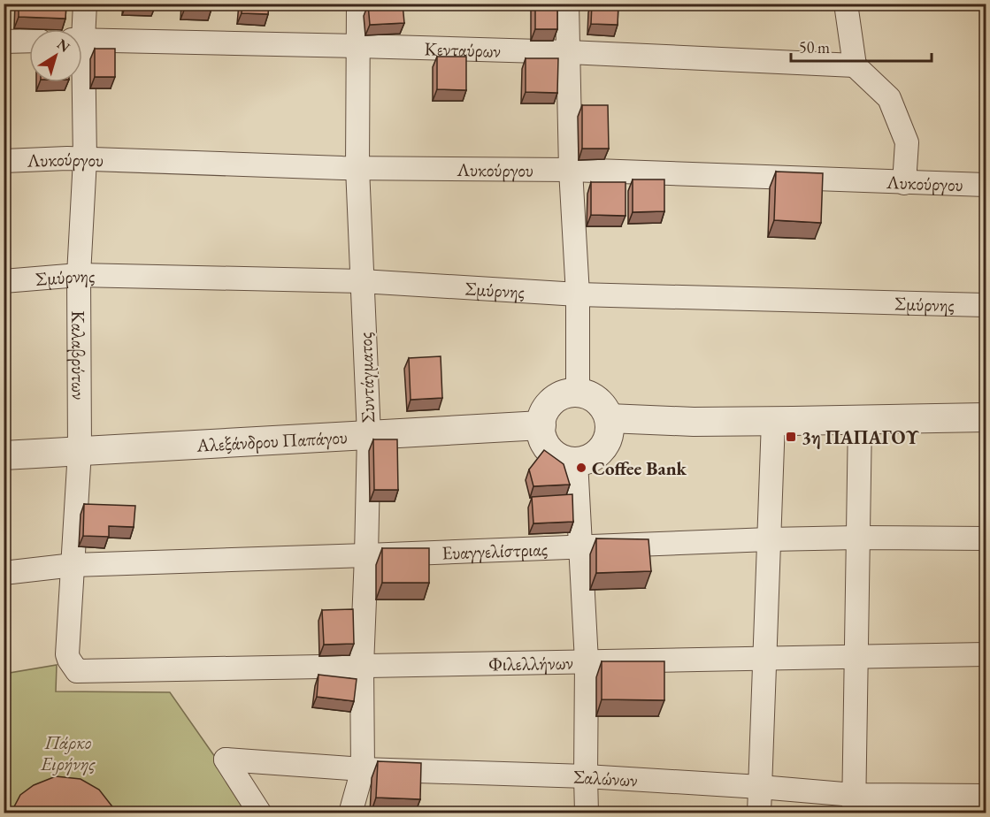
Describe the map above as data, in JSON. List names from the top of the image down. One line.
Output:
{"streets":{"street":["Κενταύρων","Λυκούργου","Σμύρνης","Καλαβρύτων","Συντάγματος","Αλεξάνδρου Παπάγου","Ευαγγελίστριας","Φιλελλήνων","Σαλώνων"]},"crossings":[["Κενταύρων","Συντάγματος"],["Λυκούργου","Καλαβρύτων"],["Λυκούργου","Συντάγματος"],["Σμύρνης","Καλαβρύτων"],["Σμύρνης","Συντάγματος"],["Καλαβρύτων","Αλεξάνδρου Παπάγου"],["Καλαβρύτων","Ευαγγελίστριας"],["Καλαβρύτων","Φιλελλήνων"],["Συντάγματος","Αλεξάνδρου Παπάγου"],["Συντάγματος","Ευαγγελίστριας"],["Συντάγματος","Φιλελλήνων"],["Συντάγματος","Σαλώνων"]],"parks":["Πάρκο Ειρήνης"],"places":{"transit":["3η ΠΑΠΑΓΟΥ"],"other":["Coffee Bank"]},"scale_bar":"50 m","north":"top right"}
